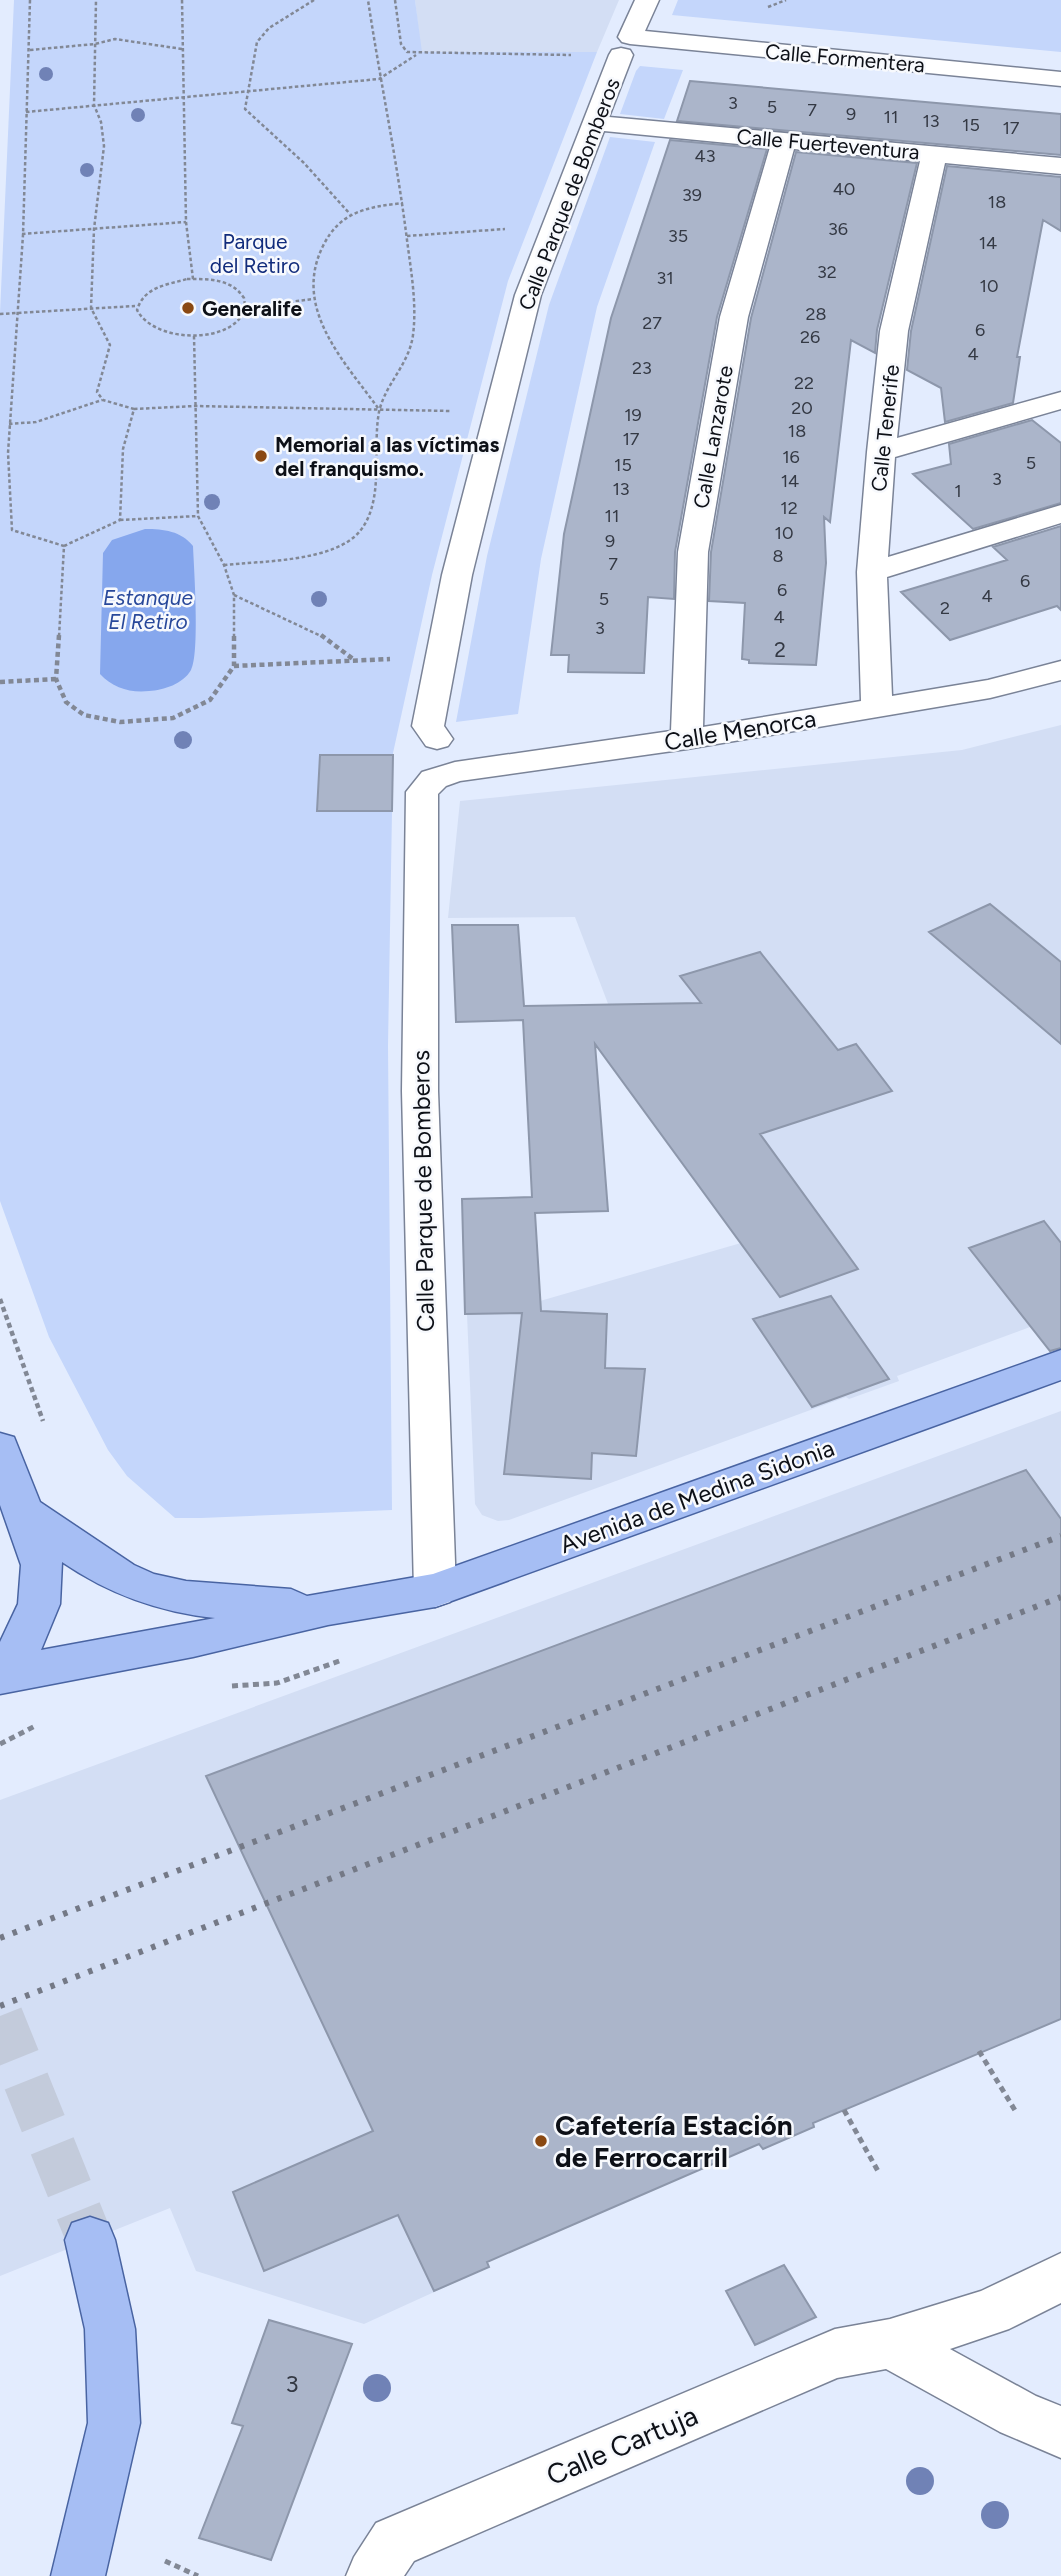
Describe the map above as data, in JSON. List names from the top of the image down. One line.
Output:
{"streets":{"main road":["Avenida de Medina Sidonia"],"street":["Calle Formentera","Calle Fuerteventura","Calle Parque de Bomberos","Calle Tenerife","Calle Lanzarote","Calle Menorca","Calle Cartuja"]},"crossings":[["Calle Formentera","Calle Parque de Bomberos"],["Calle Fuerteventura","Calle Parque de Bomberos"],["Calle Fuerteventura","Calle Tenerife"],["Calle Fuerteventura","Calle Lanzarote"],["Calle Parque de Bomberos","Calle Menorca"],["Calle Parque de Bomberos","Avenida de Medina Sidonia"],["Calle Tenerife","Calle Menorca"],["Calle Lanzarote","Calle Menorca"]],"water":["Estanque El Retiro"],"parks":["Parque del Retiro"],"places":["Generalife","Memorial a las víctimas del franquismo.","Cafetería Estación de Ferrocarril"],"house_numbers":["3","5","7","9","11","13","15","17","43","40","39","18","36","35","14","32","31","10","28","27","6","26","4","23","22","20","19","18","17","16","5","15","3","14","13","1","12","11","10","9","8","7","6","6","4","5","2","4","3","2","3"]}
